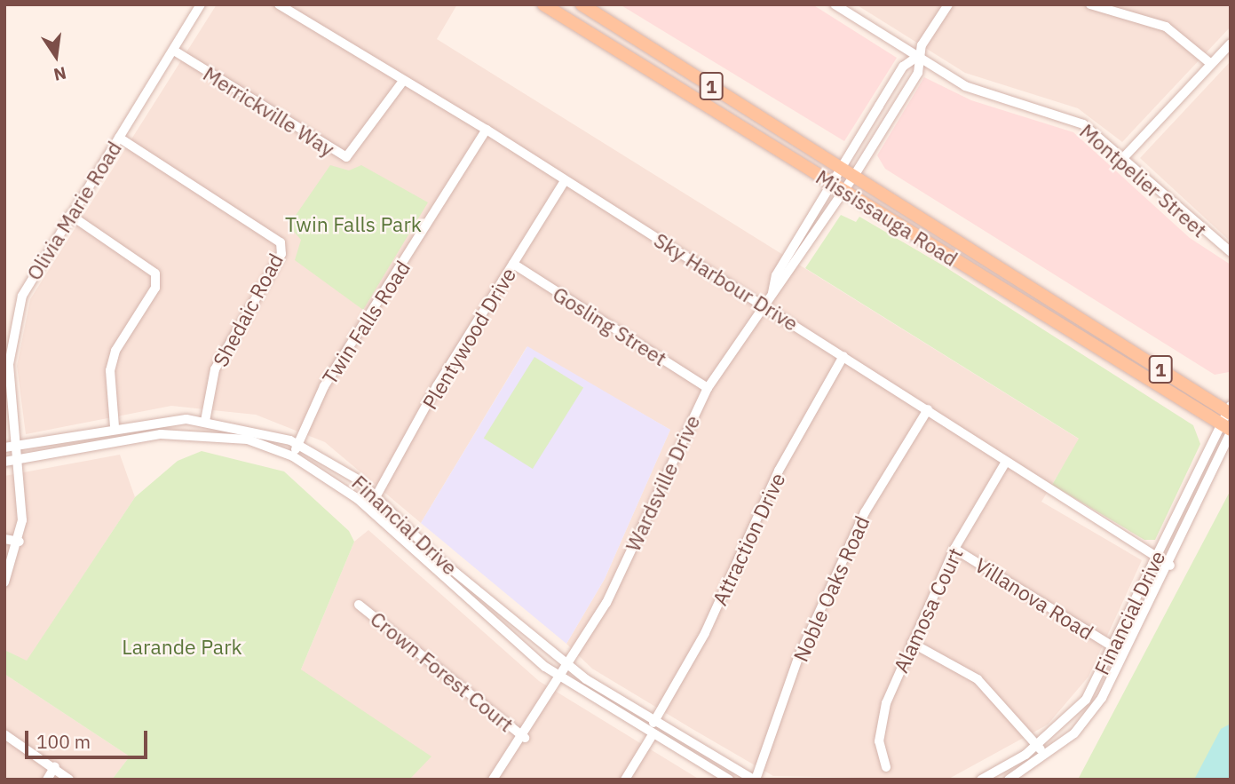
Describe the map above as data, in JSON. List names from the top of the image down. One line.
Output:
{"streets":{"main road":["1","Mississauga Road"],"street":["Merrickville Way","Montpelier Street","Olivia Marie Road","Sky Harbour Drive","Shedaic Road","Twin Falls Road","Gosling Street","Plentywood Drive","Wardsville Drive","Financial Drive","Attraction Drive","Noble Oaks Road","Villanova Road","Alamosa Court","Crown Forest Court"]},"crossings":[["Merrickville Way","Olivia Marie Road"],["Merrickville Way","Sky Harbour Drive"],["Montpelier Street","Wardsville Drive"],["Olivia Marie Road","Shedaic Road"],["Olivia Marie Road","Financial Drive"],["Mississauga Road","Wardsville Drive"],["Mississauga Road","Financial Drive"],["Sky Harbour Drive","Twin Falls Road"],["Sky Harbour Drive","Plentywood Drive"],["Sky Harbour Drive","Wardsville Drive"],["Sky Harbour Drive","Financial Drive"],["Sky Harbour Drive","Attraction Drive"],["Sky Harbour Drive","Noble Oaks Road"],["Sky Harbour Drive","Alamosa Court"],["Shedaic Road","Financial Drive"],["Twin Falls Road","Financial Drive"],["Gosling Street","Plentywood Drive"],["Gosling Street","Wardsville Drive"],["Plentywood Drive","Financial Drive"],["Wardsville Drive","Financial Drive"],["Wardsville Drive","Crown Forest Court"],["Financial Drive","Attraction Drive"],["Financial Drive","Noble Oaks Road"],["Financial Drive","Villanova Road"],["Villanova Road","Alamosa Court"]],"parks":["Twin Falls Park","Larande Park"],"scale_bar":"100 m","north":"bottom"}
